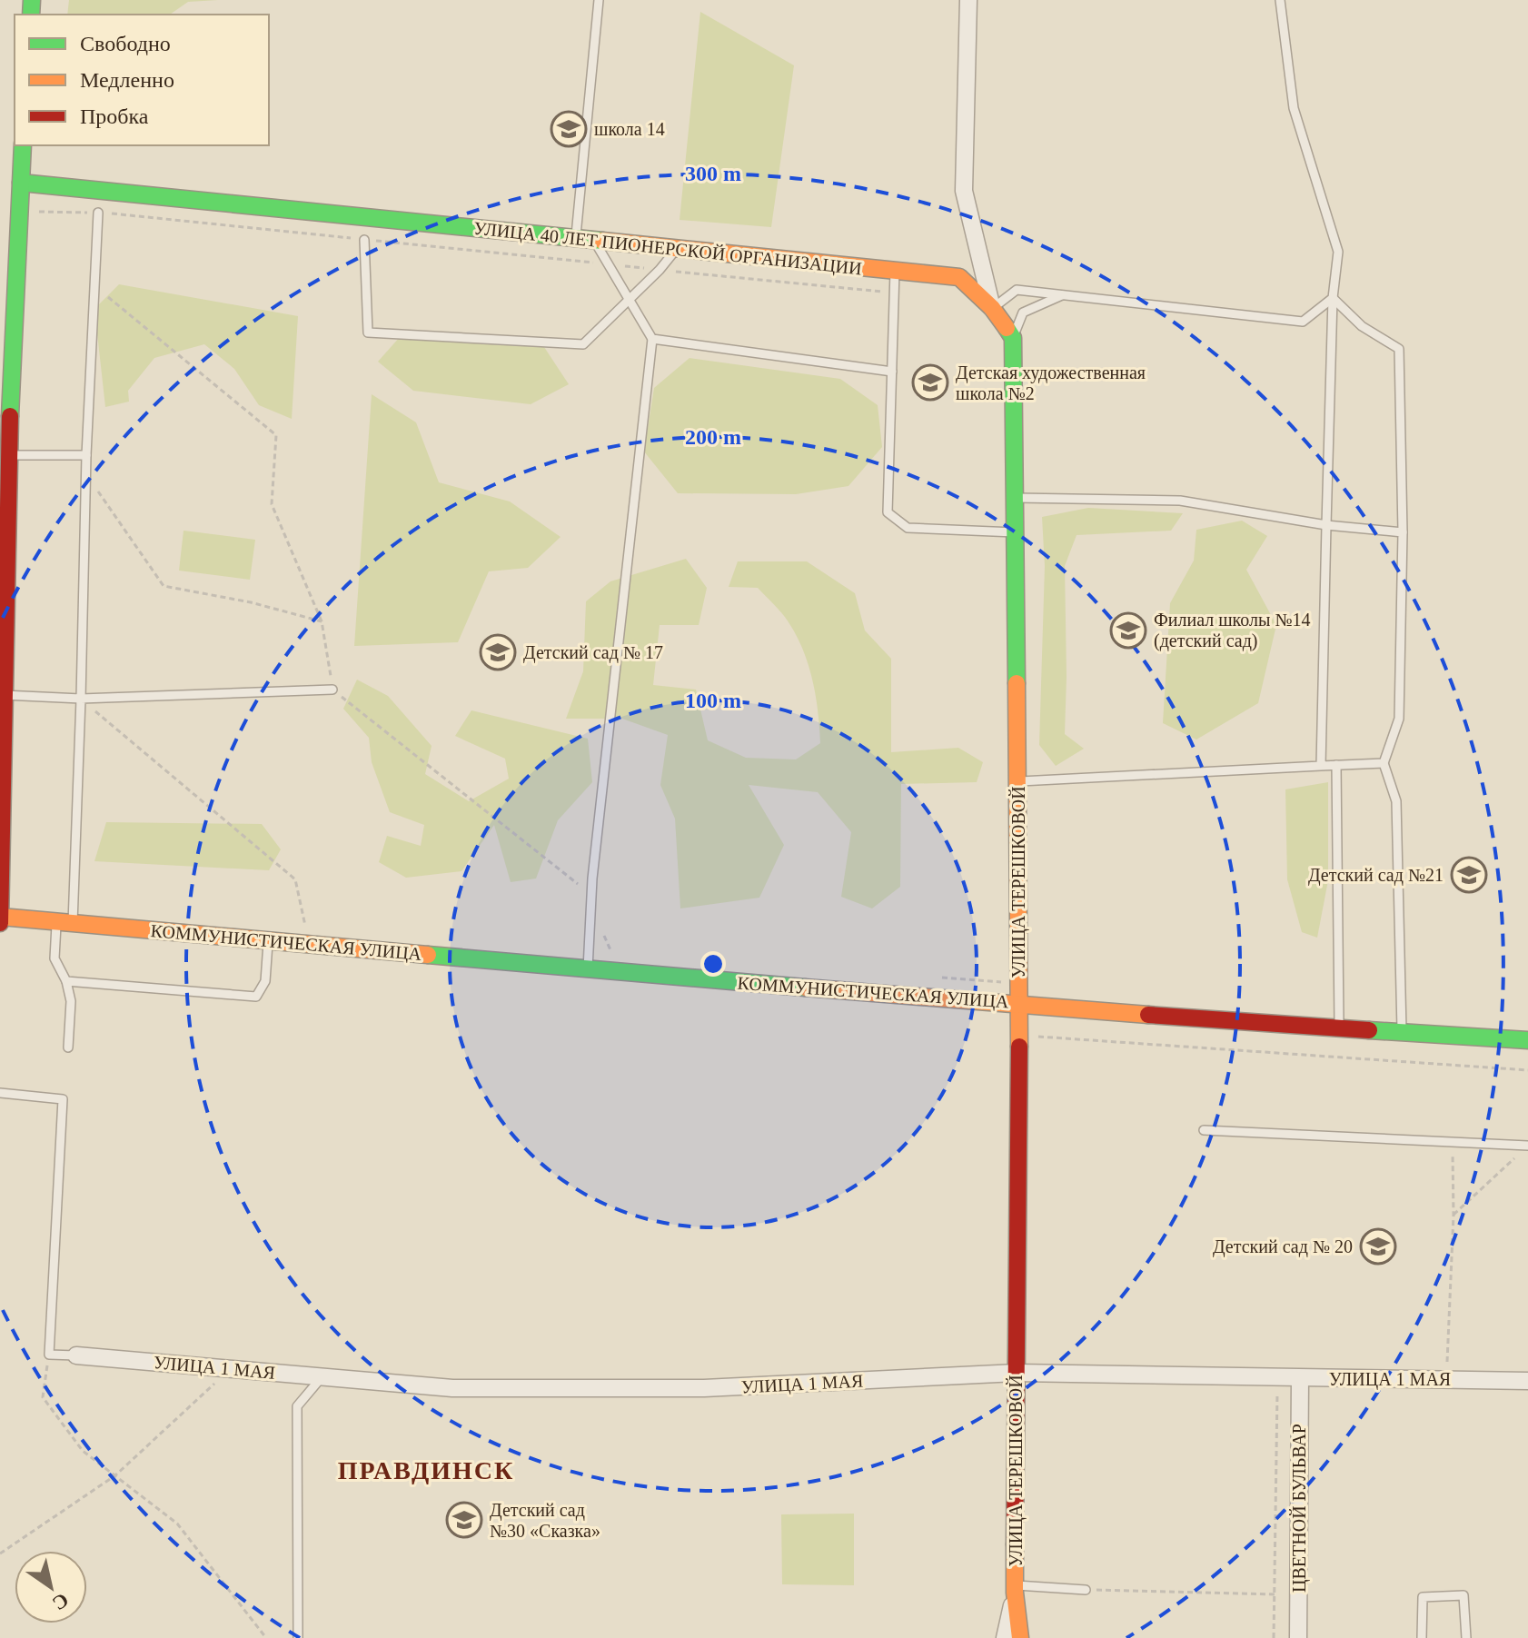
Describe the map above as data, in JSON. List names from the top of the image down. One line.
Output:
{"streets":{"street":["УЛИЦА 40 ЛЕТ ПИОНЕРСКОЙ ОРГАНИЗАЦИИ","УЛИЦА ТЕРЕШКОВОЙ","КОММУНИСТИЧЕСКАЯ УЛИЦА","УЛИЦА 1 МАЯ","ЦВЕТНОЙ БУЛЬВАР"]},"crossings":[["УЛИЦА ТЕРЕШКОВОЙ","КОММУНИСТИЧЕСКАЯ УЛИЦА"],["УЛИЦА ТЕРЕШКОВОЙ","УЛИЦА 1 МАЯ"],["УЛИЦА 1 МАЯ","ЦВЕТНОЙ БУЛЬВАР"]],"districts":["ПРАВДИНСК"],"places":{"school or university":["школа 14","Детская художественная школа №2","Филиал школы №14 (детский сад)","Детский сад № 17","Детский сад №21","Детский сад № 20","Детский сад №30 «Сказка»"]},"legend":["Свободно","Медленно","Пробка"],"north":"bottom right","rings":["300 m","200 m","100 m"]}
